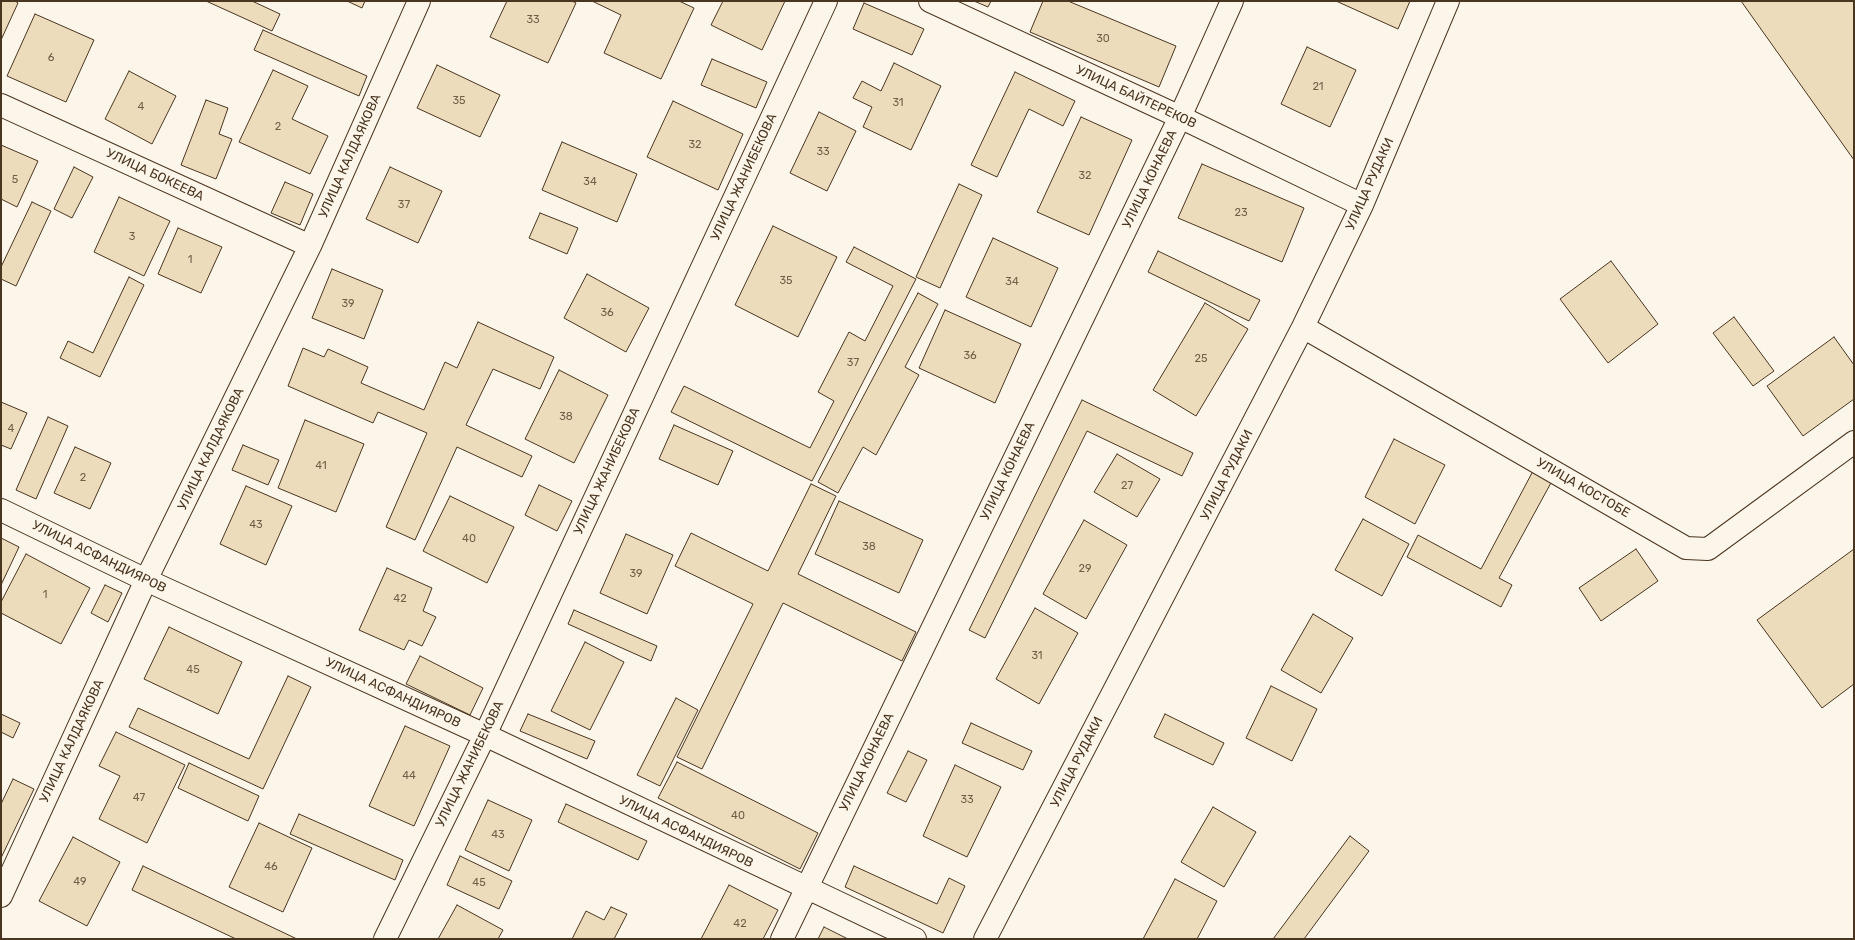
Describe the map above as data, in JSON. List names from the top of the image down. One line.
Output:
{"streets":{"street":["УЛИЦА БАЙТЕРЕКОВ","УЛИЦА КАЛДАЯКОВА","УЛИЦА БОКЕЕВА","УЛИЦА ЖАНИБЕКОВА","УЛИЦА КОНАЕВА","УЛИЦА РУДАКИ","УЛИЦА КОСТОБЕ","УЛИЦА АСФАНДИЯРОВ"]},"crossings":[["УЛИЦА БАЙТЕРЕКОВ","УЛИЦА КОНАЕВА"],["УЛИЦА БАЙТЕРЕКОВ","УЛИЦА РУДАКИ"],["УЛИЦА КАЛДАЯКОВА","УЛИЦА БОКЕЕВА"],["УЛИЦА КАЛДАЯКОВА","УЛИЦА АСФАНДИЯРОВ"],["УЛИЦА ЖАНИБЕКОВА","УЛИЦА АСФАНДИЯРОВ"],["УЛИЦА КОНАЕВА","УЛИЦА АСФАНДИЯРОВ"],["УЛИЦА РУДАКИ","УЛИЦА КОСТОБЕ"]],"house_numbers":["33","30","6","21","35","31","4","2","32","33","32","5","34","37","23","3","1","35","34","39","36","36","25","37","38","4","41","2","27","43","40","38","29","39","1","42","31","45","44","47","33","40","43","46","49","45","42"]}
